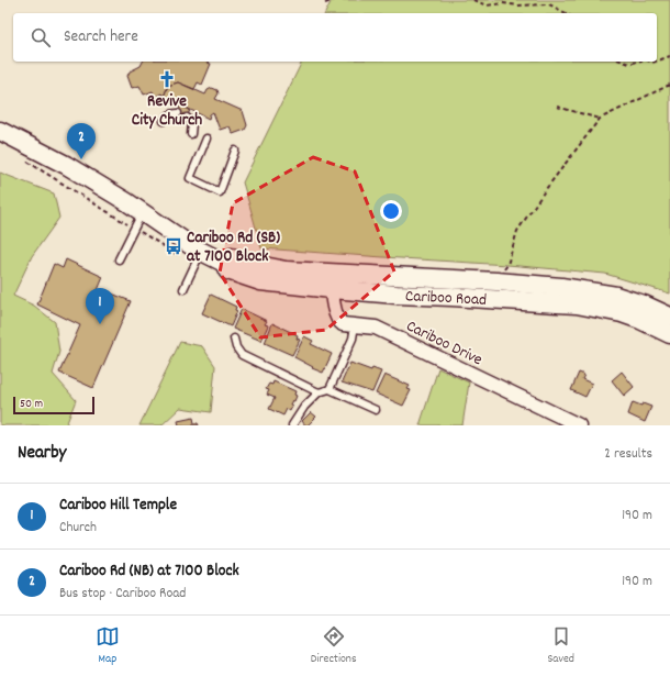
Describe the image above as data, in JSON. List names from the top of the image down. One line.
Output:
{"streets":{"street":["Cariboo Road","Cariboo Drive"]},"crossings":[["Cariboo Road","Cariboo Drive"]],"places":{"church":["Revive City Church"],"bus stop":["Cariboo Rd (SB) at 7100 Block"]},"scale_bar":"50 m","page":{"search":"Search here","pins":["2","1"],"scale":"50 m","heading":["Nearby","2 results"],"list":[{"mark":"1","name":"Cariboo Hill Temple","note":"Church","value":"190 m"},{"mark":"2","name":"Cariboo Rd (NB) at 7100 Block","note":"Bus stop · Cariboo Road","value":"190 m"}],"nav":["Map","Directions","Saved"]}}
